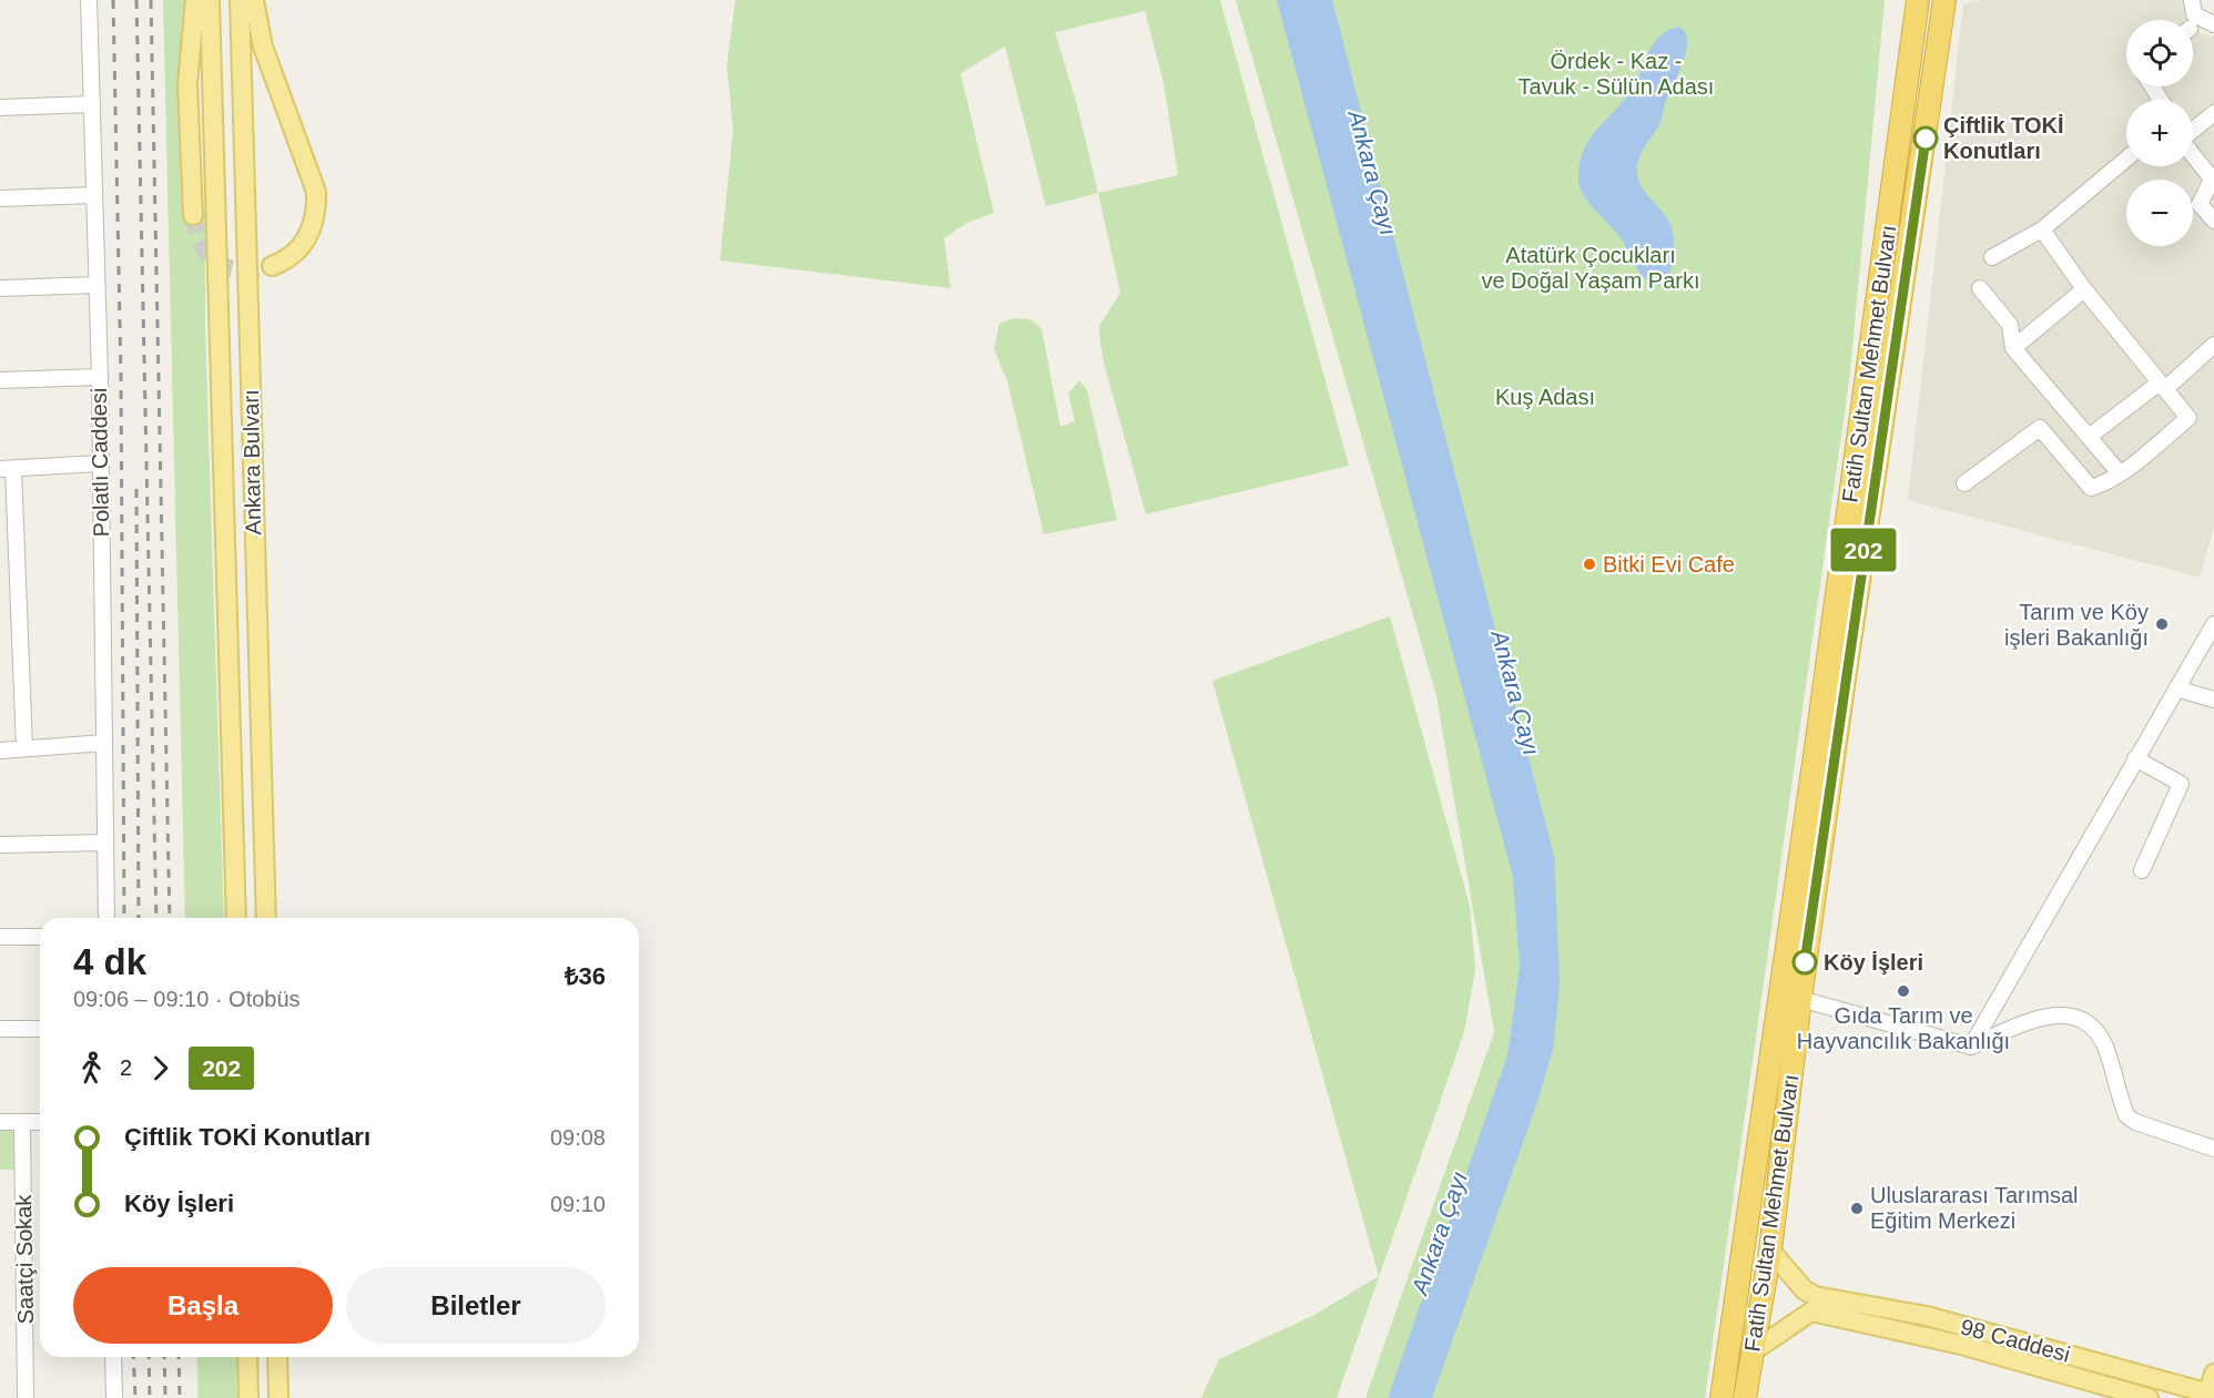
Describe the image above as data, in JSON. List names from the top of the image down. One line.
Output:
{"streets":{"highway":["Fatih Sultan Mehmet Bulvarı"],"main road":["Ankara Bulvarı","98 Caddesi"],"street":["Polatlı Caddesi","Saatçi Sokak"]},"crossings":[["Fatih Sultan Mehmet Bulvarı","98 Caddesi"]],"water":["Ankara Çayı"],"parks":["Ördek - Kaz - Tavuk - Sülün Adası","Atatürk Çocukları ve Doğal Yaşam Parkı","Kuş Adası"],"places":["Çiftlik TOKİ Konutları","Bitki Evi Cafe","Tarım ve Köy işleri Bakanlığı","Köy İşleri","Gıda Tarım ve Hayvancılık Bakanlığı","Uluslararası Tarımsal Eğitim Merkezi"],"lines":["bus line 202"],"page":{"on_map":"202","map_buttons":["+","−"],"heading":["4 dk","09:06 – 09:10 · Otobüs","₺36"],"legs":["2","202"],"list":[{"name":"Çiftlik TOKİ Konutları","value":"09:08"},{"name":"Köy İşleri","value":"09:10"}],"buttons":["Başla","Biletler"]}}
